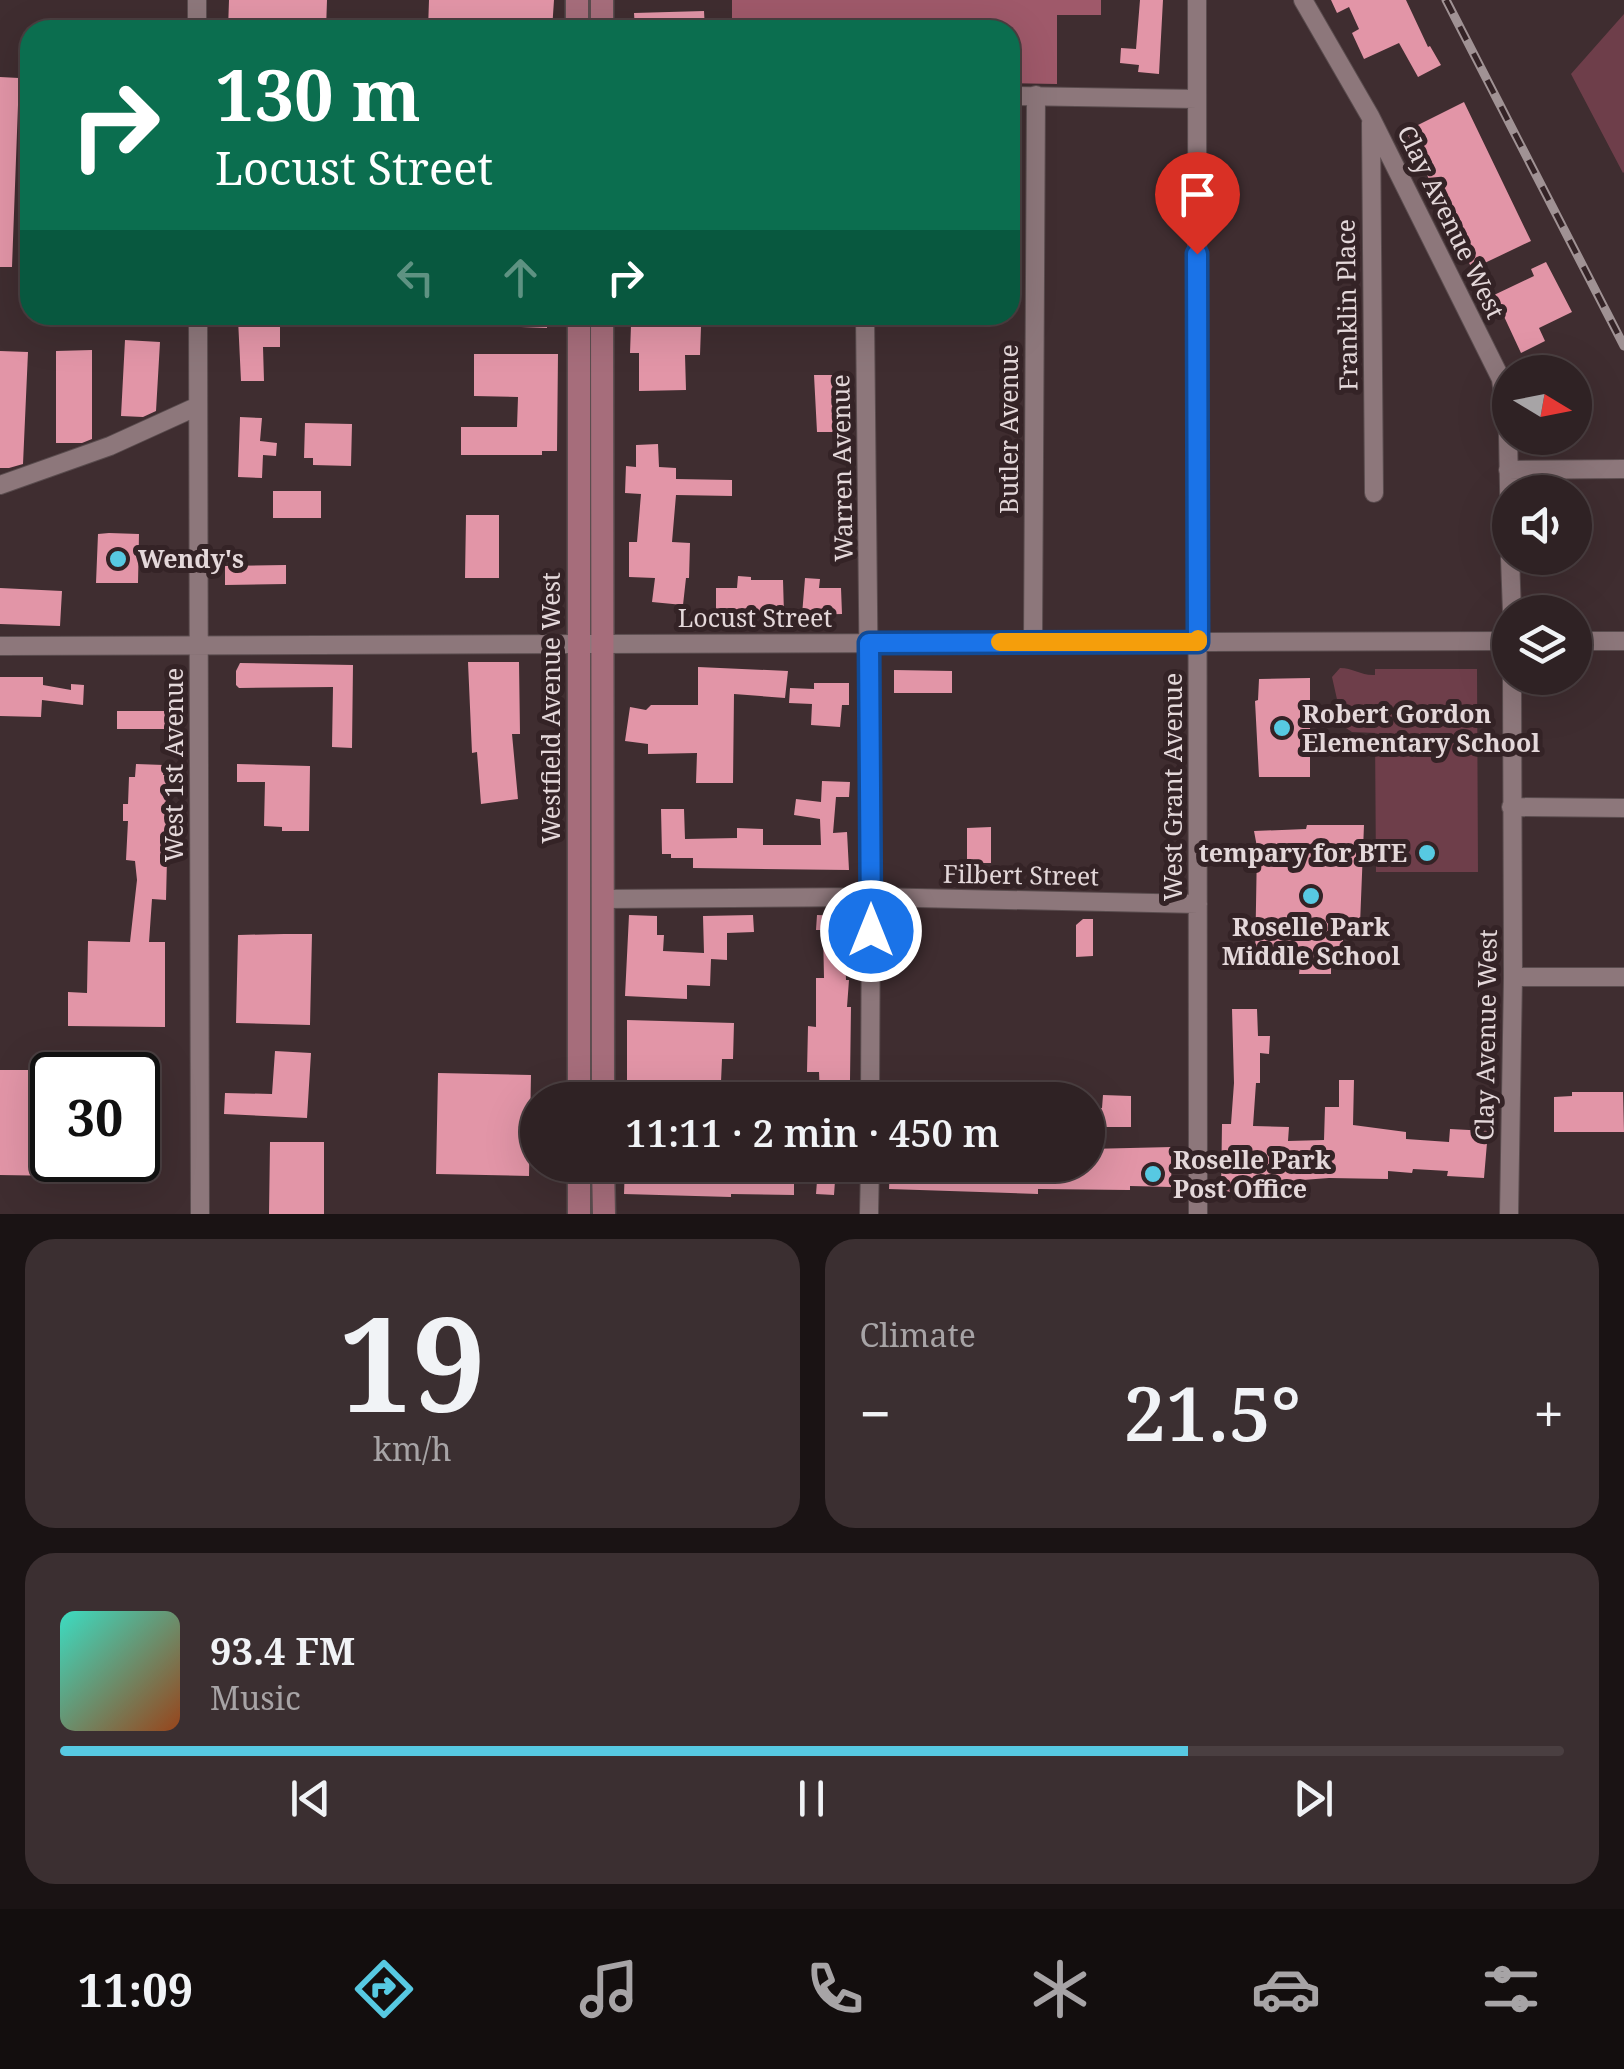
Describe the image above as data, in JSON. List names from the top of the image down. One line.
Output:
{"streets":{"main road":["Westfield Avenue West"],"street":["Clay Avenue West","Franklin Place","Butler Avenue","Warren Avenue","Locust Street","West 1st Avenue","West Grant Avenue","Filbert Street"]},"crossings":[["Clay Avenue West","Franklin Place"],["Butler Avenue","Locust Street"],["Warren Avenue","Locust Street"],["Warren Avenue","Filbert Street"],["Locust Street","Westfield Avenue West"],["Locust Street","West 1st Avenue"],["Locust Street","West Grant Avenue"],["Westfield Avenue West","Filbert Street"],["West Grant Avenue","Filbert Street"]],"places":["Wendy's","Robert Gordon Elementary School","tempary for BTE","Roselle Park Middle School","Roselle Park Post Office"],"north":"right","page":{"turn":["130 m","Locust Street"],"limit":"30","trip":"11:11 · 2 min · 450 m","tile":[["19","km/h"],"Climate"],"heat":["−","21.5°","+"],"song":["93.4 FM","Music"],"tabs":"11:09"}}
